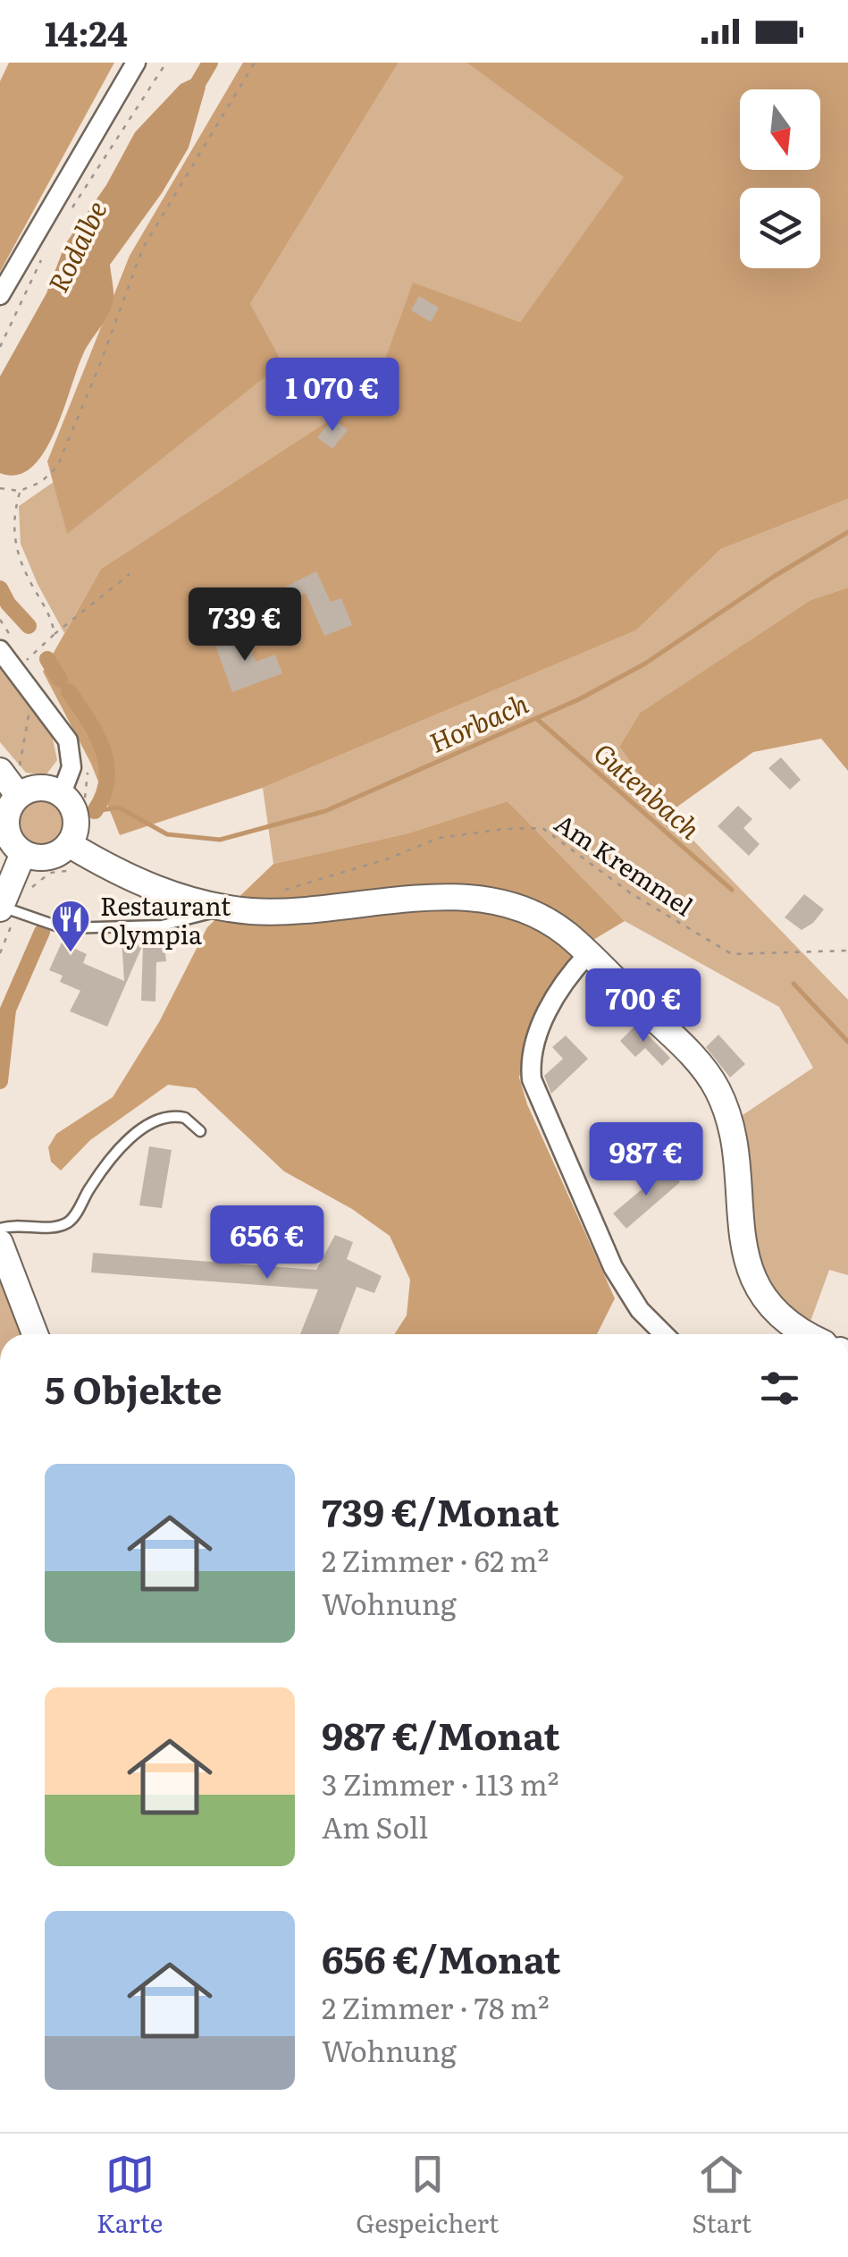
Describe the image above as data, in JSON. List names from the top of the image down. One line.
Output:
{"streets":{"path":["Am Kremmel"]},"water":["Rodalbe","Horbach","Gutenbach"],"places":{"restaurant":["Restaurant Olympia"]},"north":"bottom","page":{"status":"14:24","price":["1 070 €","739 €","700 €","987 €","656 €"],"heading":"5 Objekte","list":[{"name":"739 €/Monat","note":"2 Zimmer · 62 m² · Wohnung"},{"name":"987 €/Monat","note":"3 Zimmer · 113 m² · Am Soll"},{"name":"656 €/Monat","note":"2 Zimmer · 78 m² · Wohnung"}],"tabs":["Karte","Gespeichert","Start"]}}
